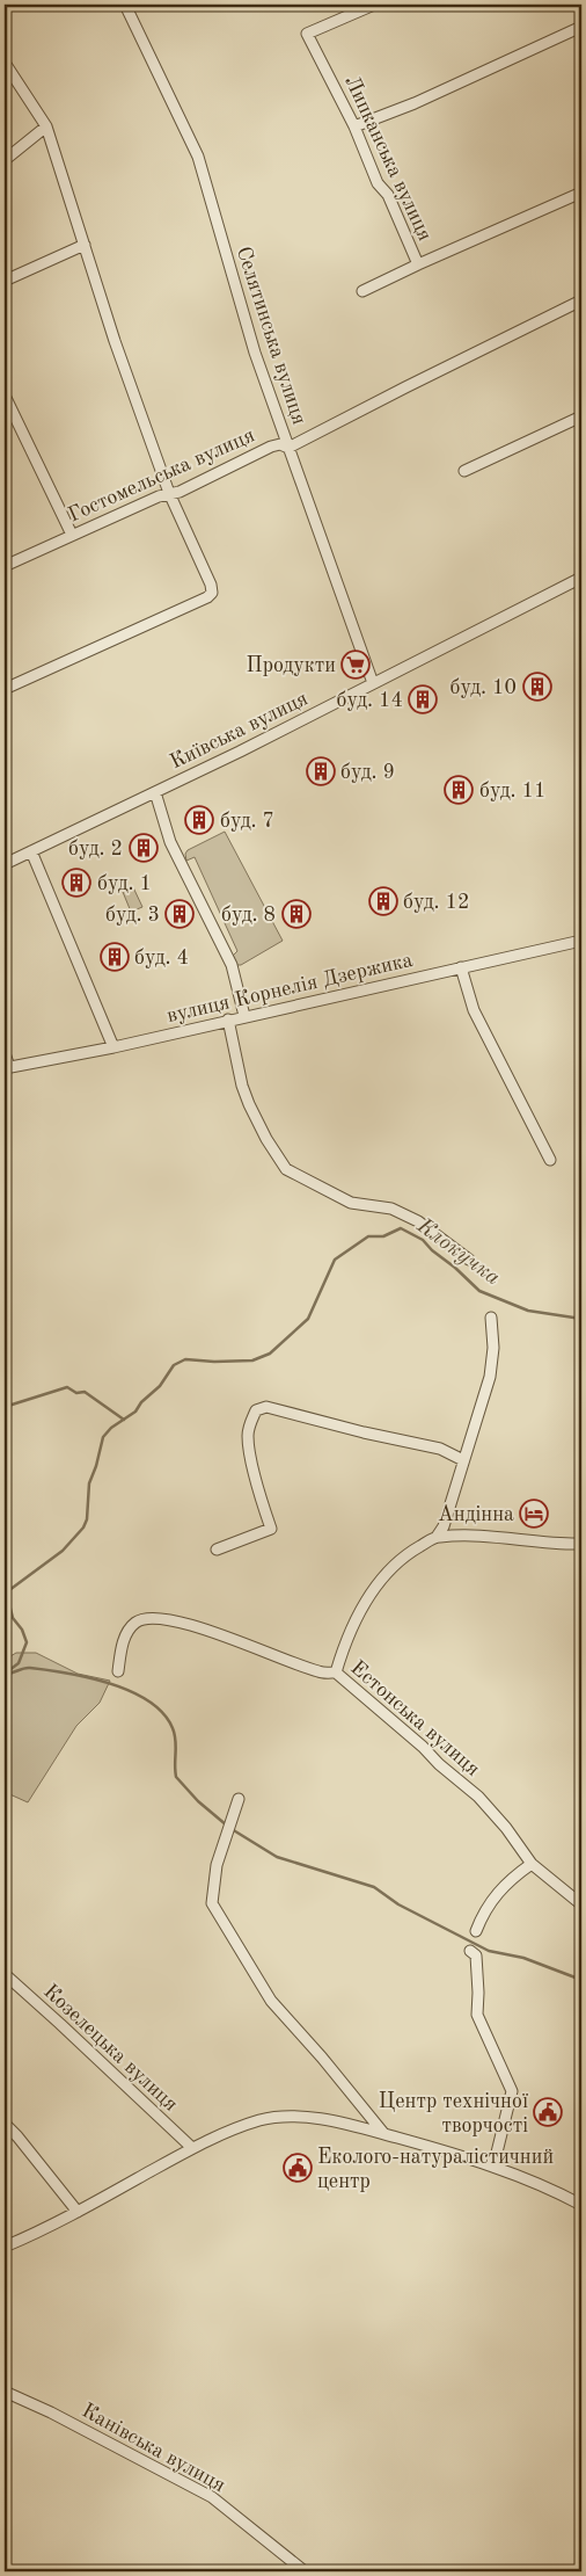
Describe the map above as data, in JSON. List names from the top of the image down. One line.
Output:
{"streets":{"street":["Липканська вулиця","Селятинська вулиця","Гостомельська вулиця","Київська вулиця","вулиця Корнелія Дзержика","Естонська вулиця","Козелецька вулиця","Канівська вулиця"]},"crossings":[["Селятинська вулиця","Гостомельська вулиця"],["Селятинська вулиця","Київська вулиця"]],"water":["Клокучка"],"places":{"supermarket":["Продукти"],"building":["буд. 10","буд. 14","буд. 9","буд. 11","буд. 7","буд. 2","буд. 1","буд. 12","буд. 3","буд. 8","буд. 4"],"hotel":["Андінна"],"public building":["Центр технічної творчості","Еколого-натуралістичний центр"]}}
